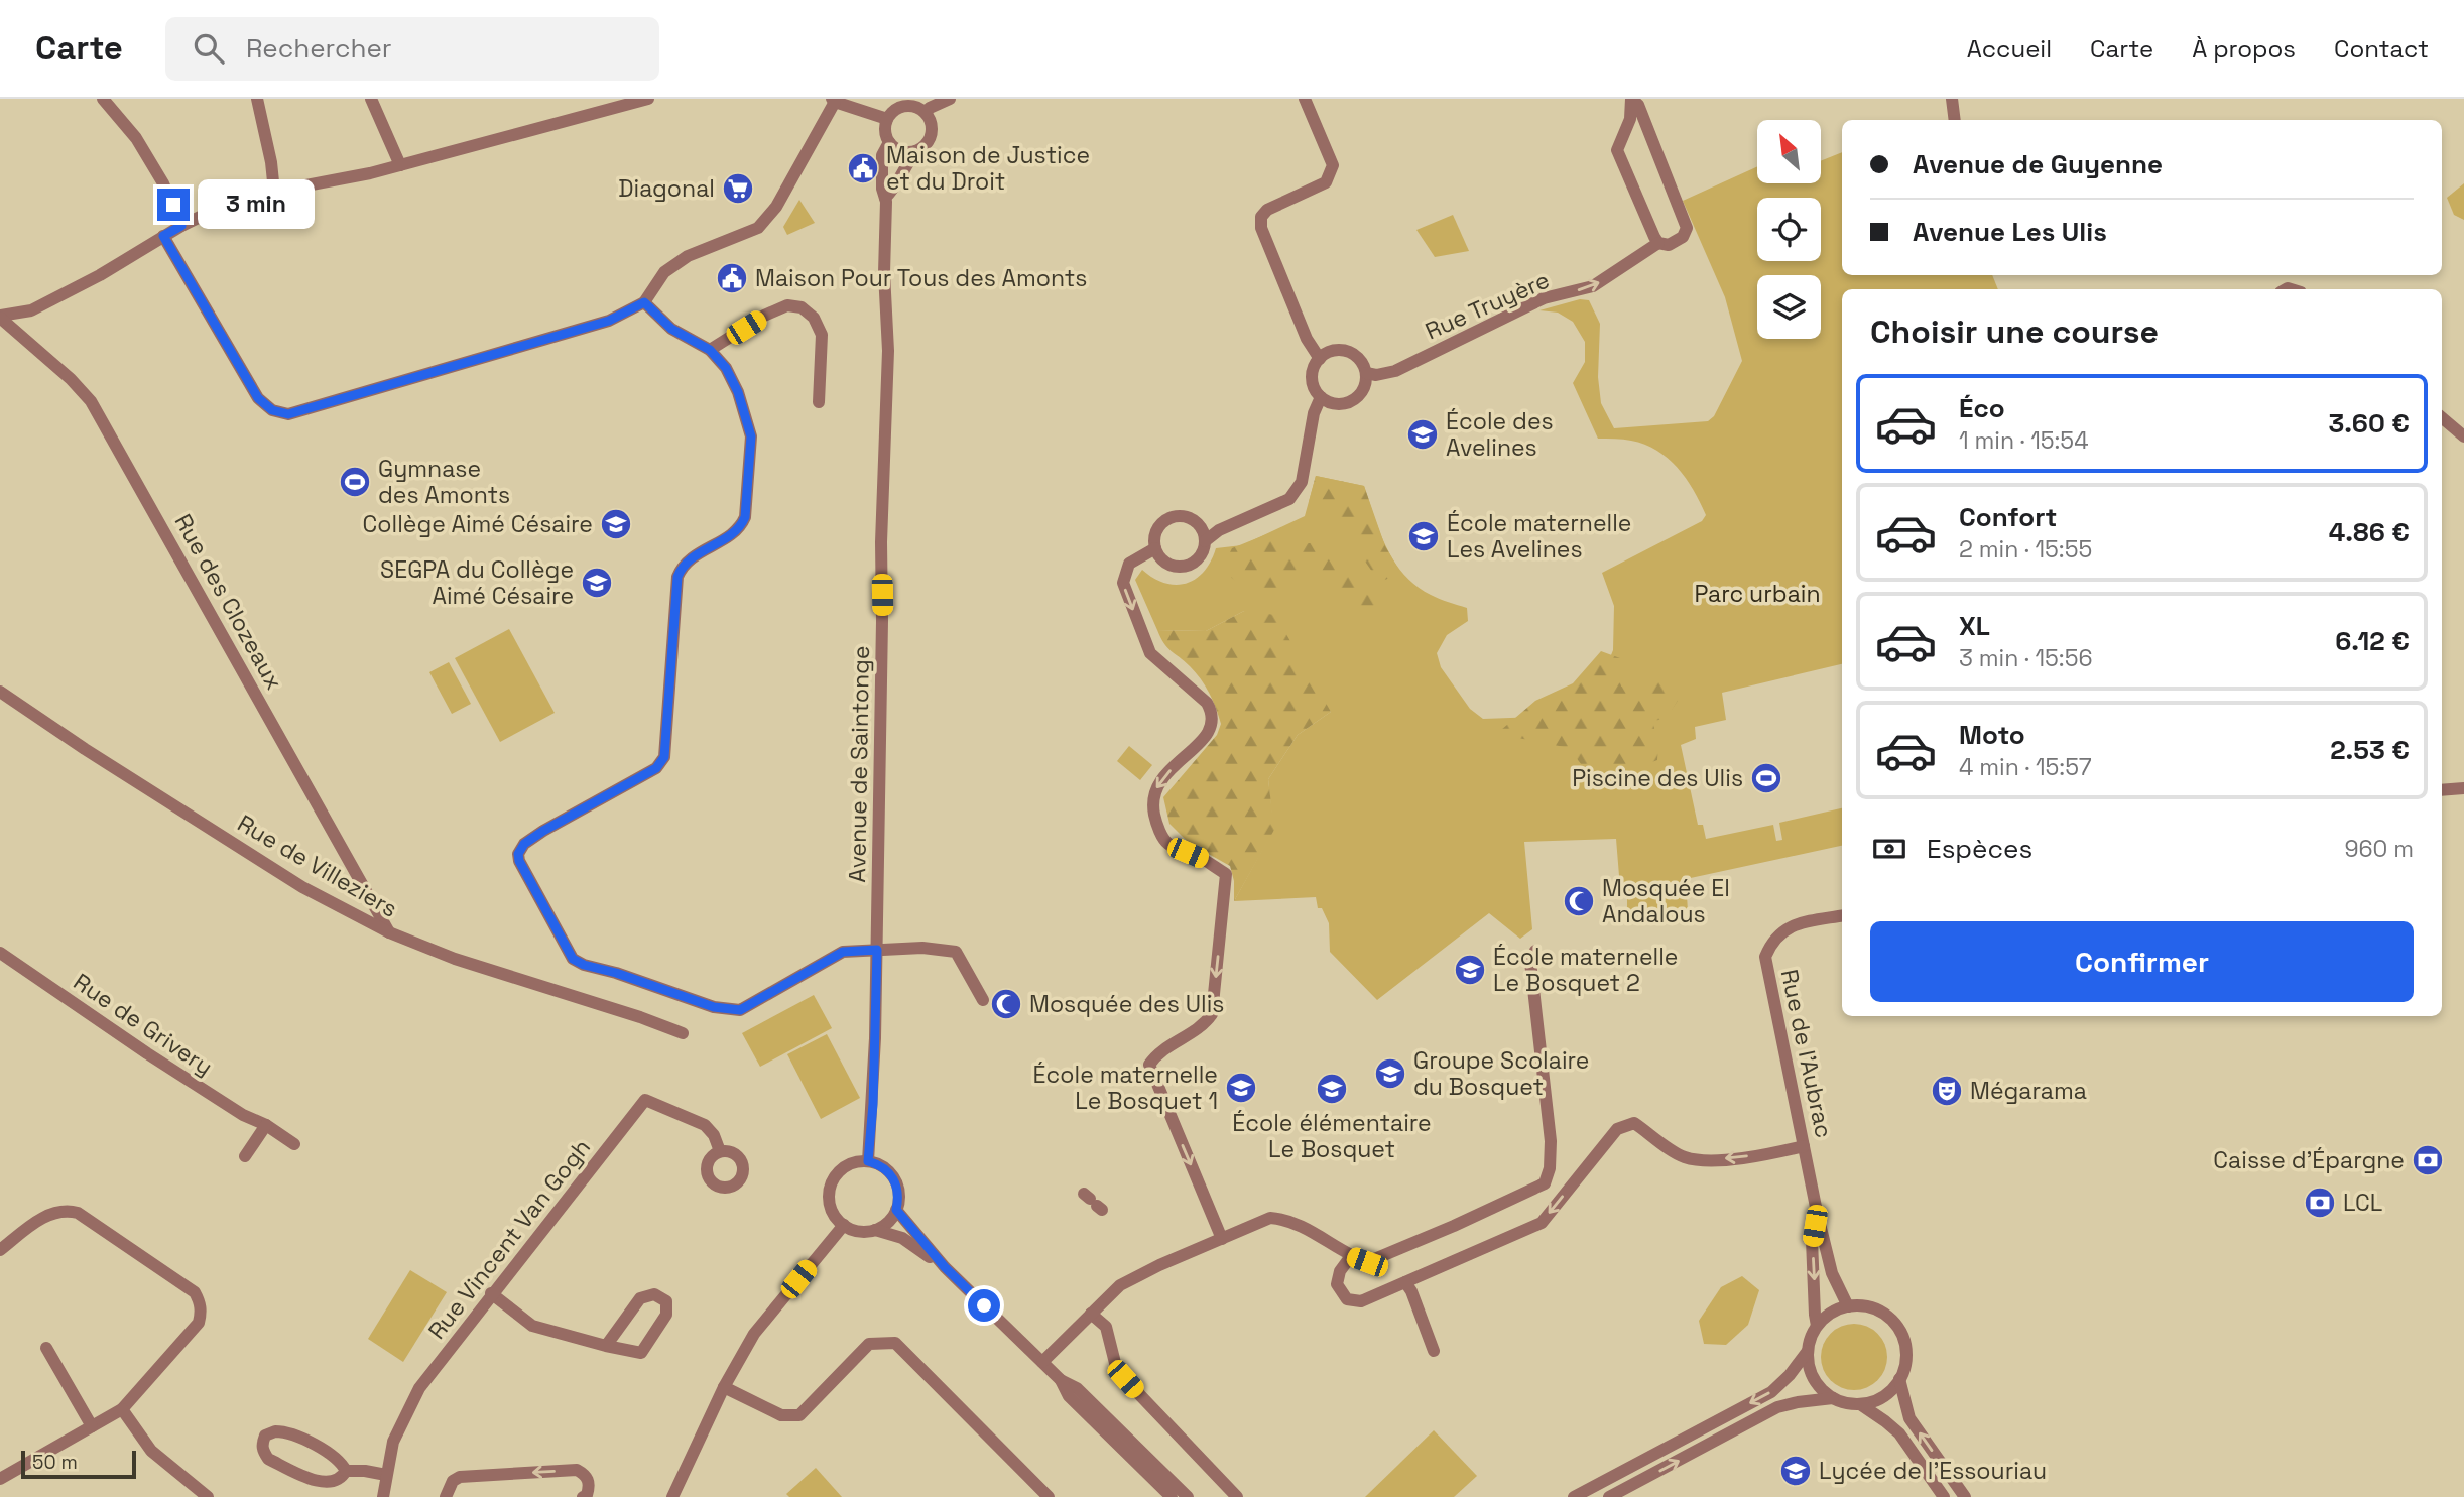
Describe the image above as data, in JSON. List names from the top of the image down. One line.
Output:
{"streets":{"street":["Rue Truyère","Rue des Clozeaux","Avenue de Saintonge","Rue de Villeziers","Rue de Grivery","Rue de l'Aubrac","Rue Vincent Van Gogh"]},"crossings":[["Rue des Clozeaux","Rue de Villeziers"]],"one_way":["Rue Truyère"],"parks":["Parc urbain"],"places":{"public building":["Maison de Justice et du Droit","Maison Pour Tous des Amonts"],"supermarket":["Diagonal"],"school or university":["École des Avelines","Collège Aimé Césaire","École maternelle Les Avelines","SEGPA du Collège Aimé Césaire","École maternelle Le Bosquet 2","Groupe Scolaire du Bosquet","École maternelle Le Bosquet 1","École élémentaire Le Bosquet","Lycée de l'Essouriau"],"sports":["Gymnase des Amonts","Piscine des Ulis"],"mosque":["Mosquée El Andalous","Mosquée des Ulis"],"theatre":["Mégarama"],"bank":["Caisse d'Épargne","LCL"]},"scale_bar":"50 m","north":"top left","page":{"header":"Carte","search":"Rechercher","nav":["Accueil","Carte","À propos","Contact"],"banner":["Avenue de Guyenne","Avenue Les Ulis"],"bubble":"3 min","heading":"Choisir une course","list":[{"name":"Éco","note":"1 min · 15:54","value":"3.60 €"},{"name":"Confort","note":"2 min · 15:55","value":"4.86 €"},{"name":"XL","note":"3 min · 15:56","value":"6.12 €"},{"name":"Moto","note":"4 min · 15:57","value":"2.53 €"}],"pay":["Espèces","960 m"],"buttons":"Confirmer","scale":"50 m"}}
